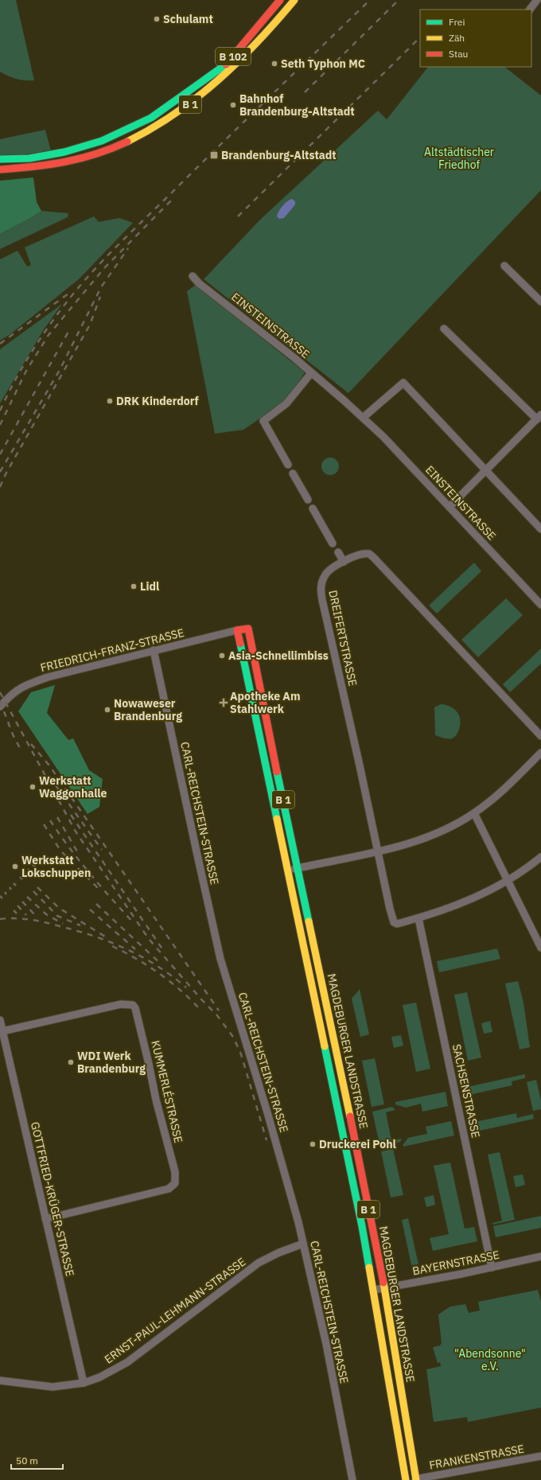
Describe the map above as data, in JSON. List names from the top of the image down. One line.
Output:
{"streets":{"main road":["B 102","B 1","MAGDEBURGER LANDSTRASSE"],"street":["EINSTEINSTRASSE","DREIFERTSTRASSE","FRIEDRICH-FRANZ-STRASSE","CARL-REICHSTEIN-STRASSE","SACHSENSTRASSE","KUMMERLÉSTRASSE","GOTTFRIED-KRÜGER-STRASSE","BAYERNSTRASSE","ERNST-PAUL-LEHMANN-STRASSE","FRANKENSTRASSE"]},"crossings":[["DREIFERTSTRASSE","SACHSENSTRASSE"],["FRIEDRICH-FRANZ-STRASSE","CARL-REICHSTEIN-STRASSE"],["FRIEDRICH-FRANZ-STRASSE","MAGDEBURGER LANDSTRASSE"],["CARL-REICHSTEIN-STRASSE","ERNST-PAUL-LEHMANN-STRASSE"],["MAGDEBURGER LANDSTRASSE","BAYERNSTRASSE"],["MAGDEBURGER LANDSTRASSE","FRANKENSTRASSE"],["SACHSENSTRASSE","BAYERNSTRASSE"],["KUMMERLÉSTRASSE","GOTTFRIED-KRÜGER-STRASSE"],["GOTTFRIED-KRÜGER-STRASSE","ERNST-PAUL-LEHMANN-STRASSE"]],"parks":["Altstädtischer Friedhof","\"Abendsonne\" e.V."],"places":{"other":["Schulamt","Seth Typhon MC","Bahnhof Brandenburg-Altstadt","DRK Kinderdorf","Lidl","Asia-Schnellimbiss","Nowaweser Brandenburg","Werkstatt Waggonhalle","Werkstatt Lokschuppen","WDI Werk Brandenburg","Druckerei Pohl"],"transit":["Brandenburg-Altstadt"],"health":["Apotheke Am Stahlwerk"]},"legend":["Frei","Zäh","Stau"],"scale_bar":"50 m"}
